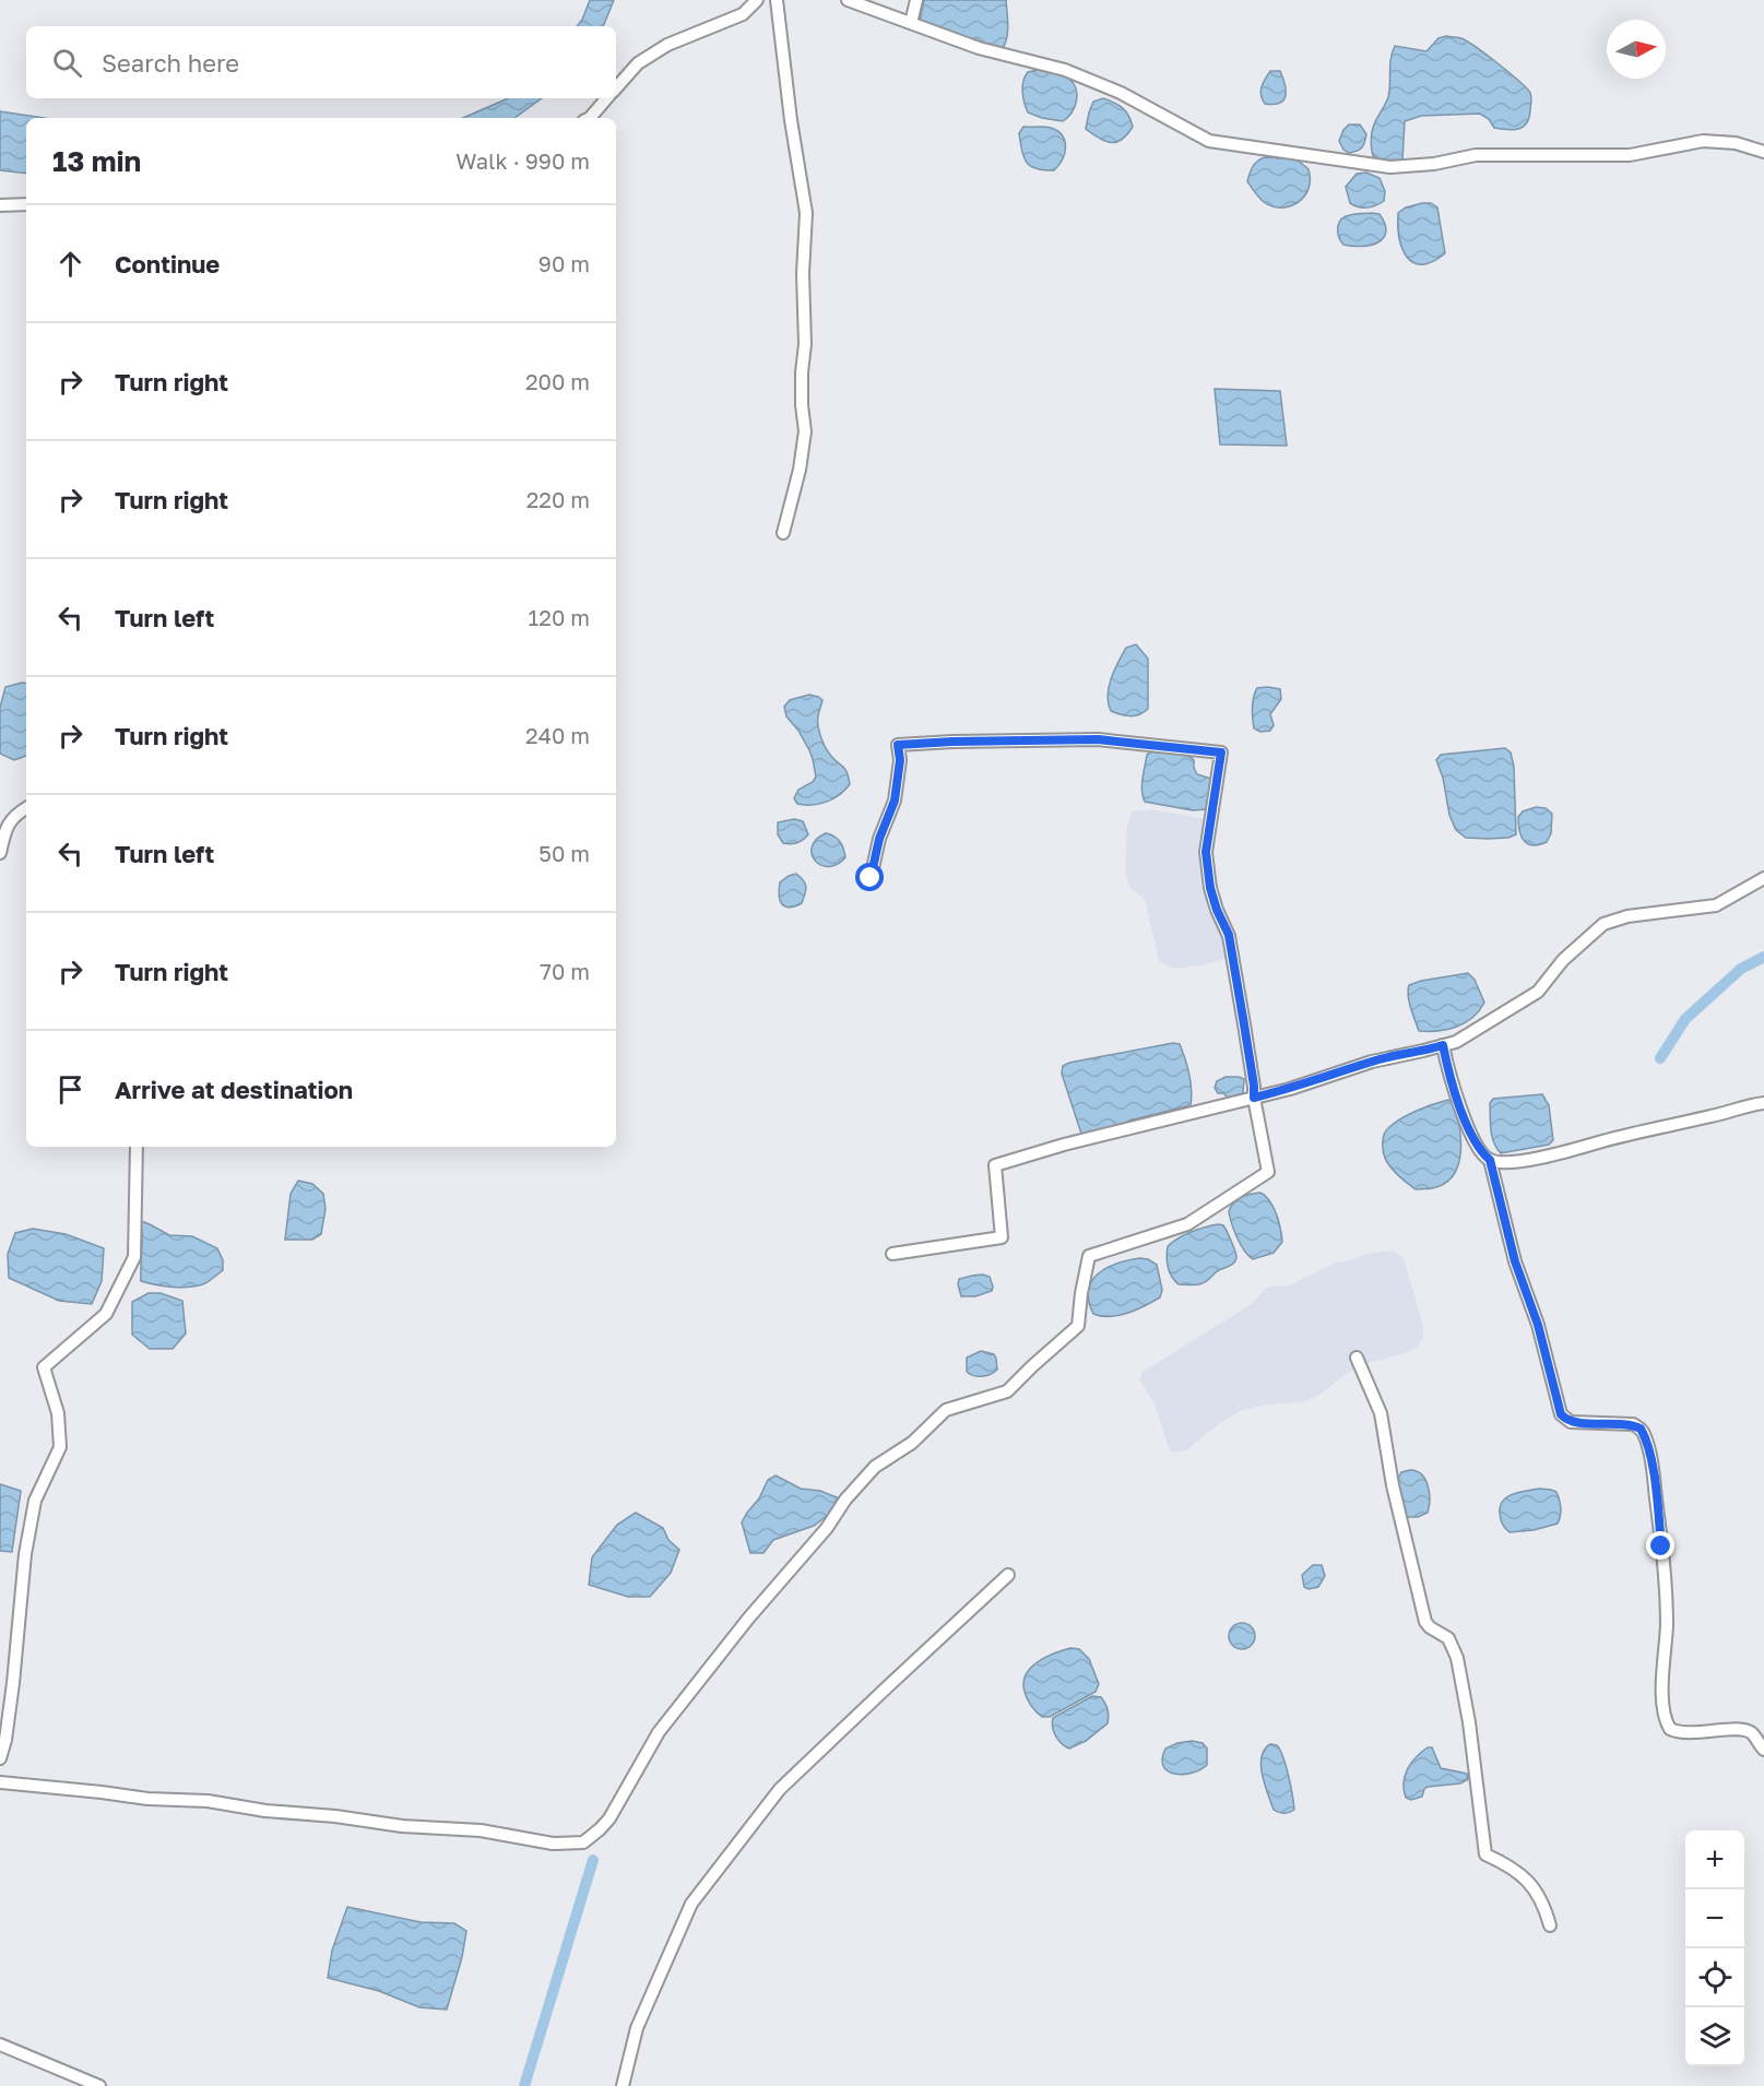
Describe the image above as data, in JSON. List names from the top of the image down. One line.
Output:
{"north":"right","page":{"search":"Search here","heading":["13 min","Walk · 990 m"],"list":[["Continue","90 m"],["Turn right","200 m"],["Turn right","220 m"],["Turn left","120 m"],["Turn right","240 m"],["Turn left","50 m"],["Turn right","70 m"],"Arrive at destination"],"map_buttons":["+","−"]}}
